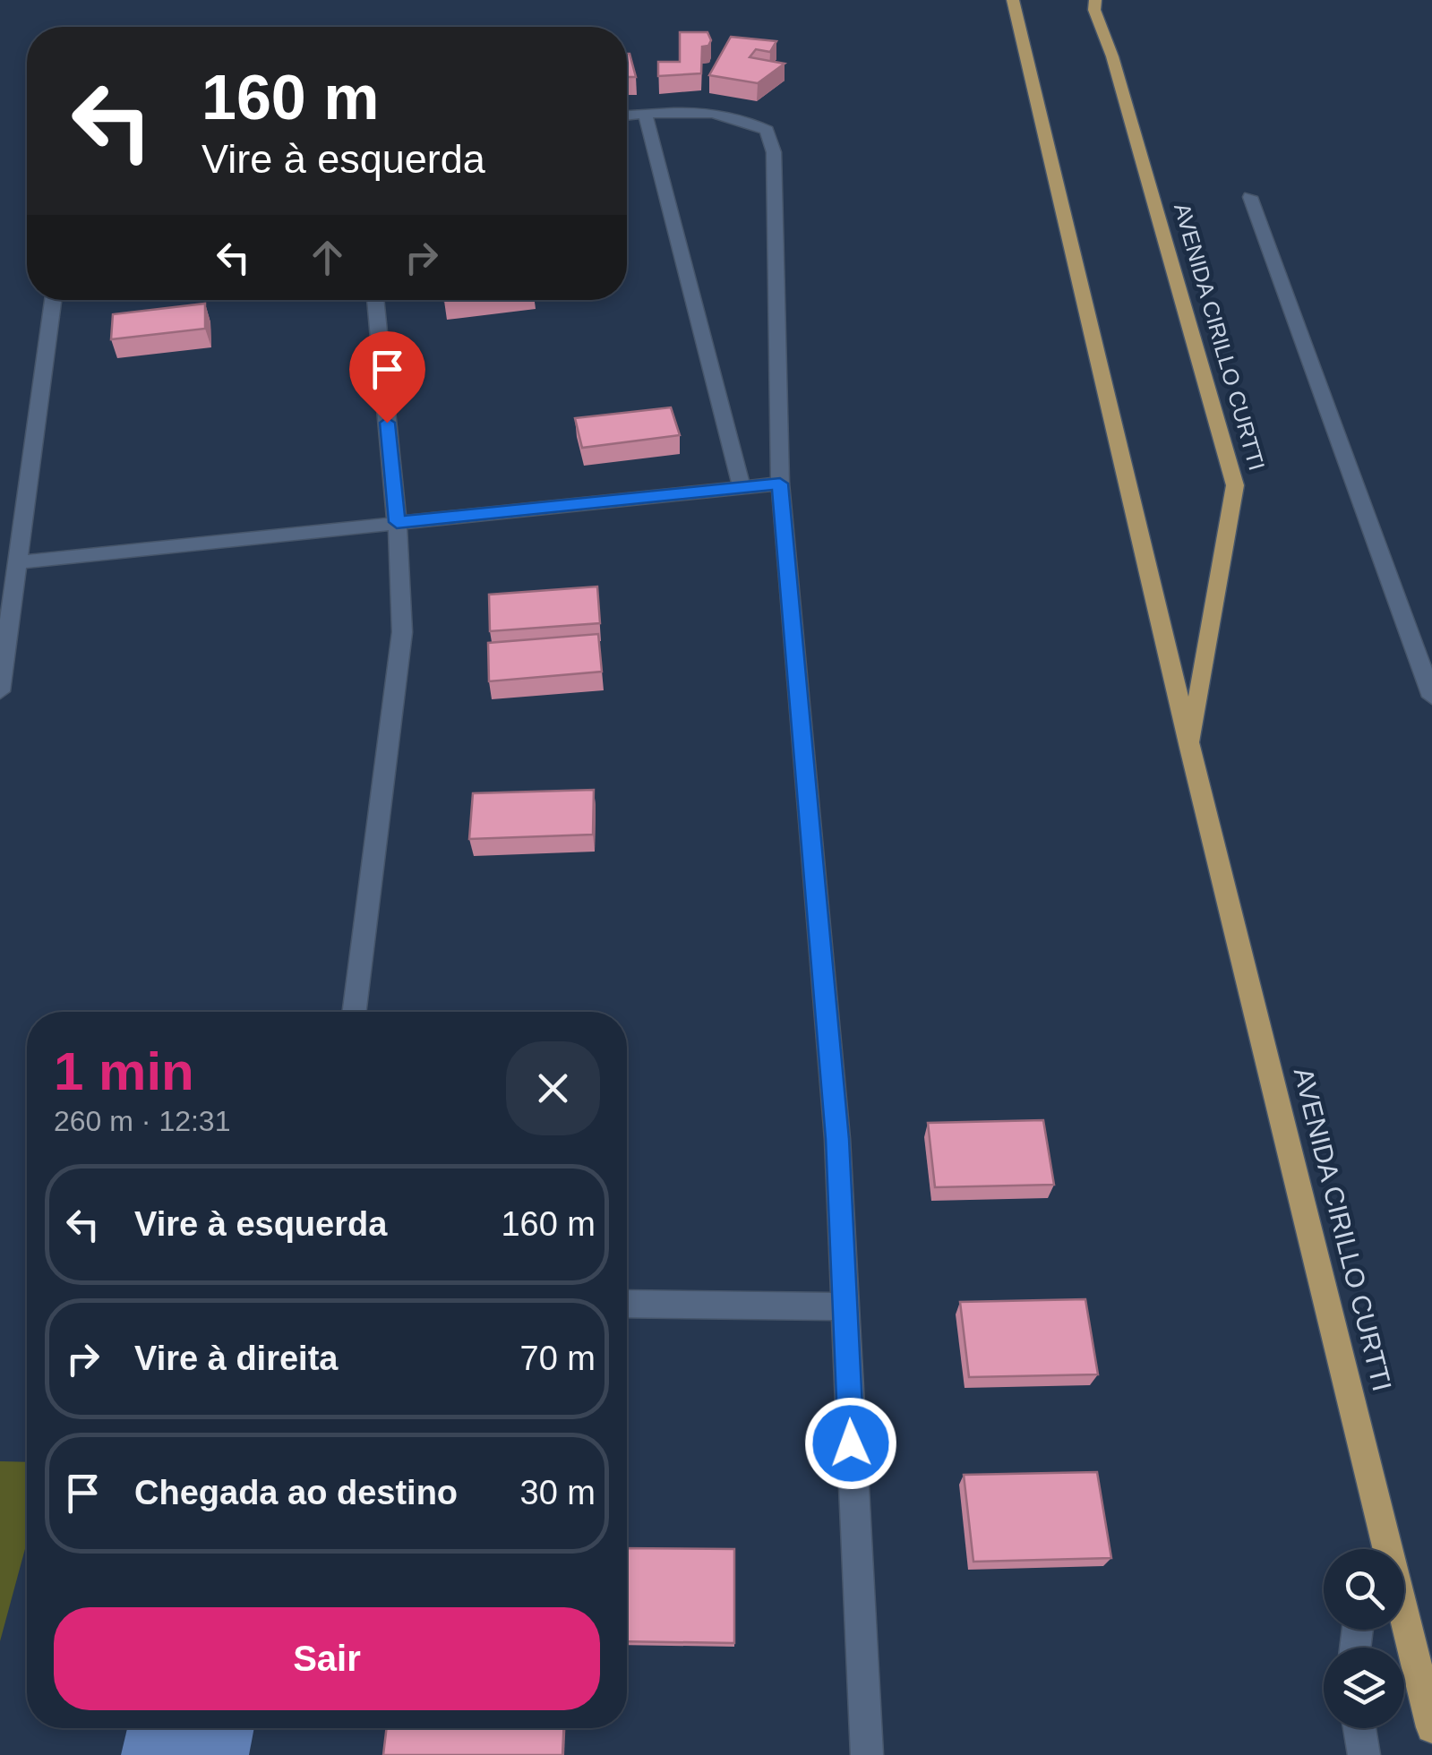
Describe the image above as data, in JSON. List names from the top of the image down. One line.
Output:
{"streets":{"main road":["AVENIDA CIRILLO CURTTI"]},"page":{"turn":["160 m","Vire à esquerda"],"heading":["1 min","260 m · 12:31"],"list":[{"name":"Vire à esquerda","value":"160 m"},{"name":"Vire à direita","value":"70 m"},{"name":"Chegada ao destino","value":"30 m"}],"buttons":"Sair"}}
